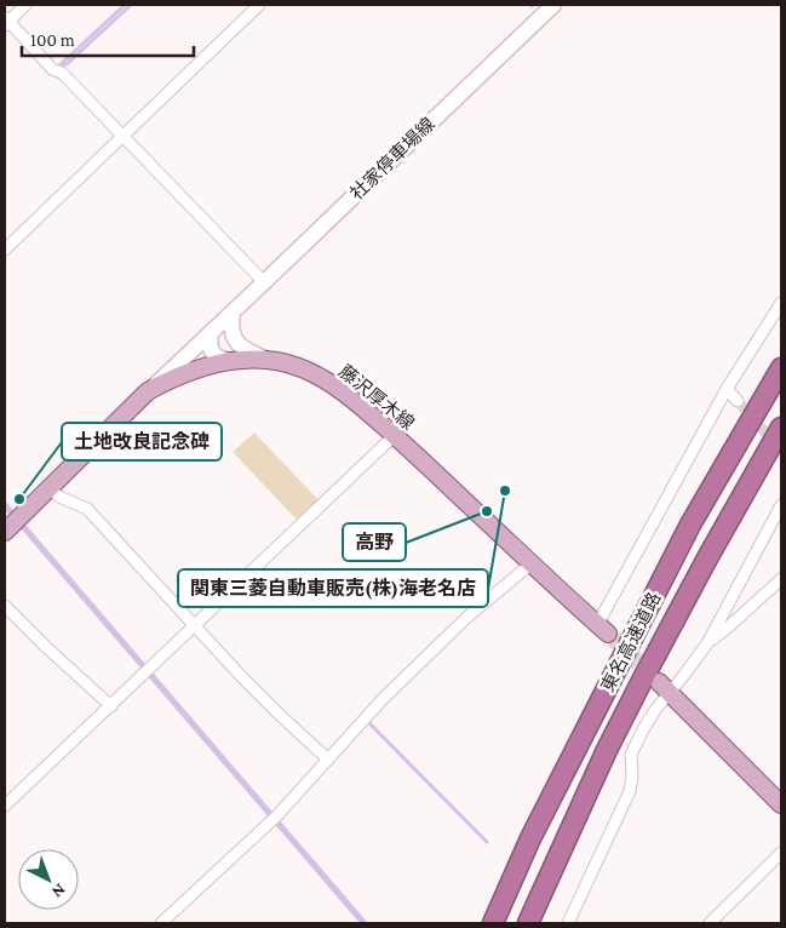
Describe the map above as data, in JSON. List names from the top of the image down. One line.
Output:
{"streets":{"highway":["東名高速道路"],"main road":["社家停車場線","藤沢厚木線"]},"crossings":[["社家停車場線","藤沢厚木線"]],"places":["関東三菱自動車販売(株)海老名店","土地改良記念碑","高野"],"scale_bar":"100 m","north":"bottom right"}
